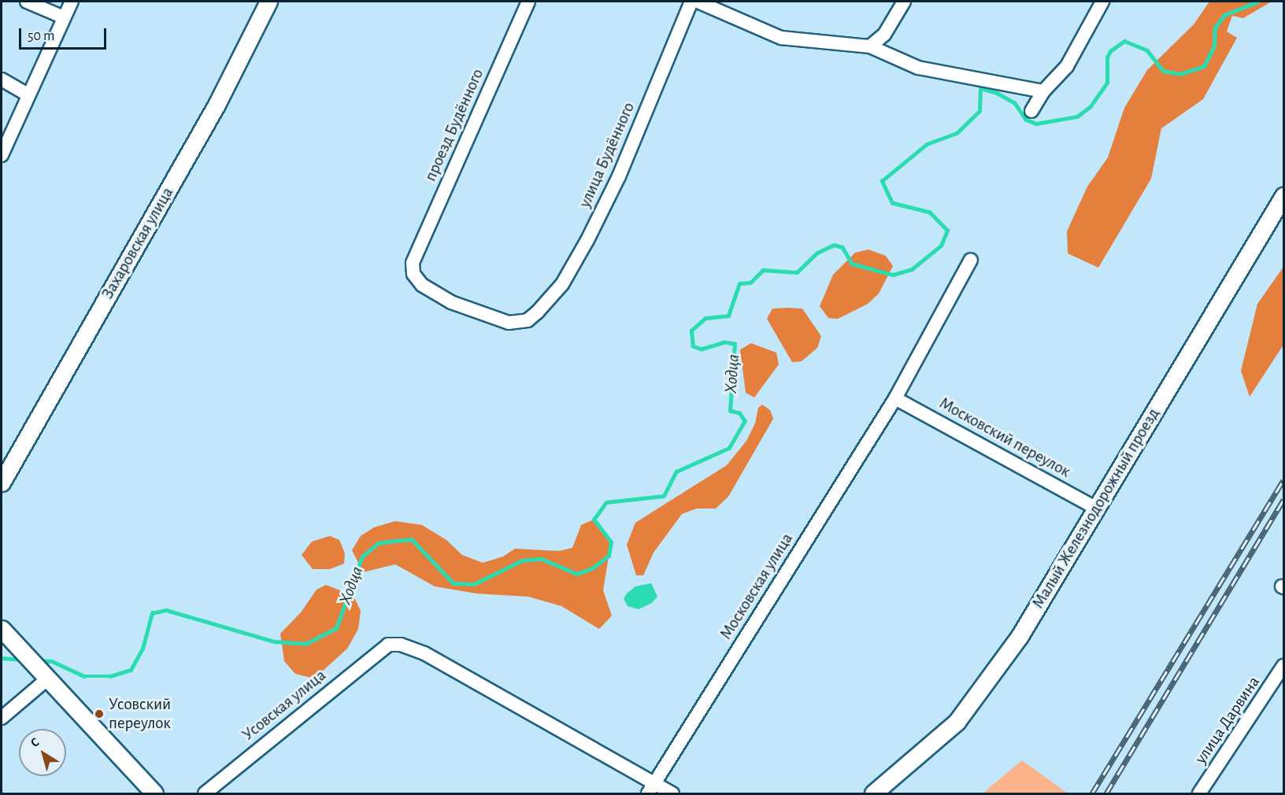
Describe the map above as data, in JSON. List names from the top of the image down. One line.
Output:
{"streets":{"street":["проезд Будённого","улица Будённого","Захаровская улица","Московский переулок","Малый Железнодорожный проезд","Московская улица","Усовская улица","улица Дарвина"]},"crossings":[["проезд Будённого","улица Будённого"],["Московский переулок","Малый Железнодорожный проезд"],["Московский переулок","Московская улица"],["Московская улица","Усовская улица"]],"water":["Ходца"],"places":["Усовский переулок"],"scale_bar":"50 m","north":"top left"}
